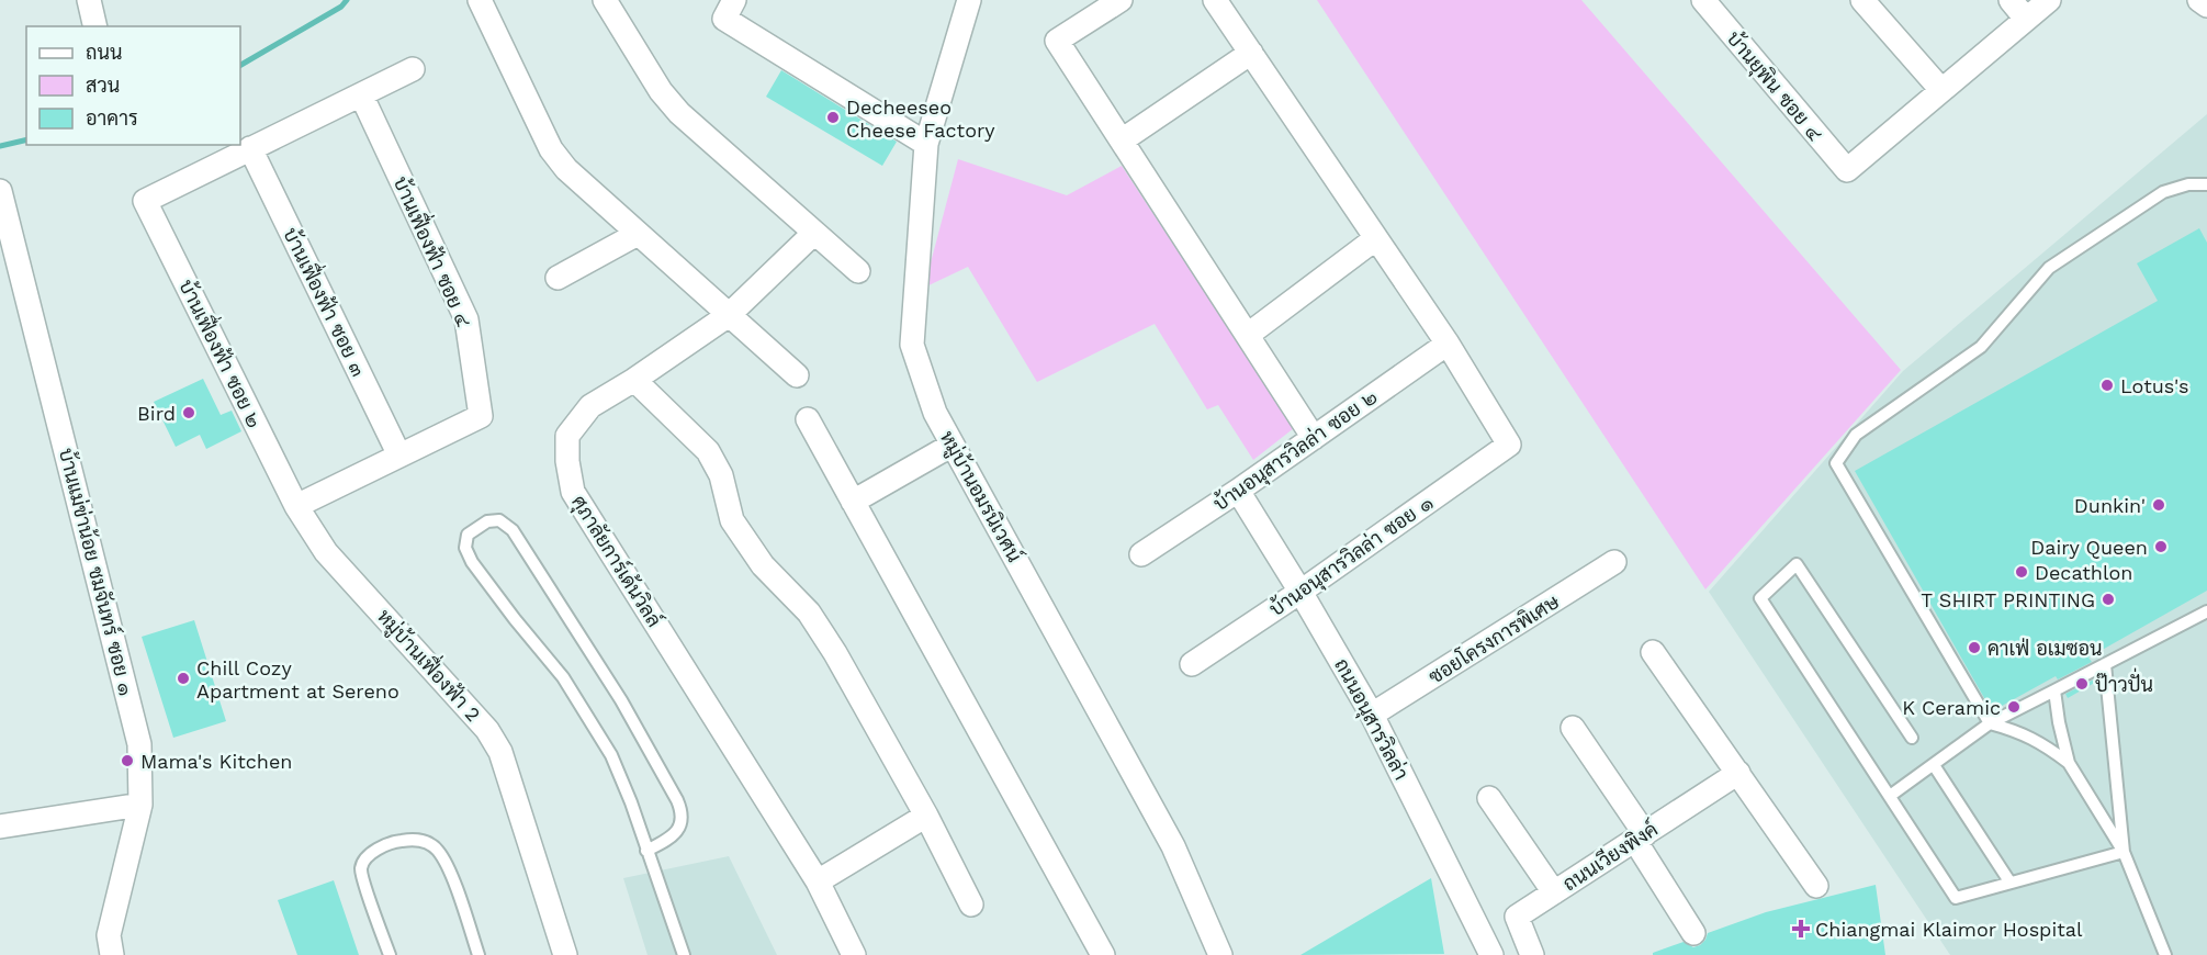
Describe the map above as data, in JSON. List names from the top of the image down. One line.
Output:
{"streets":{"street":["บ้านยุพิน ซอย ๔","บ้านเฟื่องฟ้า ซอย ๔","บ้านเฟื่องฟ้า ซอย ๓","บ้านเฟื่องฟ้า ซอย ๒","บ้านอนุสารวิลล่า ซอย ๒","หมู่บ้านอมรนิเวศน์","บ้านอนุสารวิลล่า ซอย ๑","ศุภาลัยการ์เด้นวิลล์","บ้านแม่ข่าน้อย ชมจันทร์ ซอย ๑","ซอยโครงการพิเศษ","หมู่บ้านเฟื่องฟ้า 2","ถนนอนุสารวิลล่า","ถนนเวียงพิงค์"]},"crossings":[["บ้านเฟื่องฟ้า ซอย ๔","บ้านเฟื่องฟ้า ซอย ๓"],["บ้านเฟื่องฟ้า ซอย ๓","บ้านเฟื่องฟ้า ซอย ๒"],["บ้านเฟื่องฟ้า ซอย ๒","หมู่บ้านเฟื่องฟ้า 2"],["บ้านอนุสารวิลล่า ซอย ๒","บ้านอนุสารวิลล่า ซอย ๑"],["บ้านอนุสารวิลล่า ซอย ๒","ถนนอนุสารวิลล่า"],["บ้านอนุสารวิลล่า ซอย ๑","ถนนอนุสารวิลล่า"],["ซอยโครงการพิเศษ","ถนนอนุสารวิลล่า"]],"places":{"other":["Decheeseo Cheese Factory","Lotus's","Bird","Dunkin'","Dairy Queen","Decathlon","T SHIRT PRINTING","คาเฟ่ อเมซอน","Chill Cozy Apartment at Sereno","ป๊าวปั่น","K Ceramic","Mama's Kitchen"],"health":["Chiangmai Klaimor Hospital"]},"legend":["ถนน","สวน","อาคาร"]}
